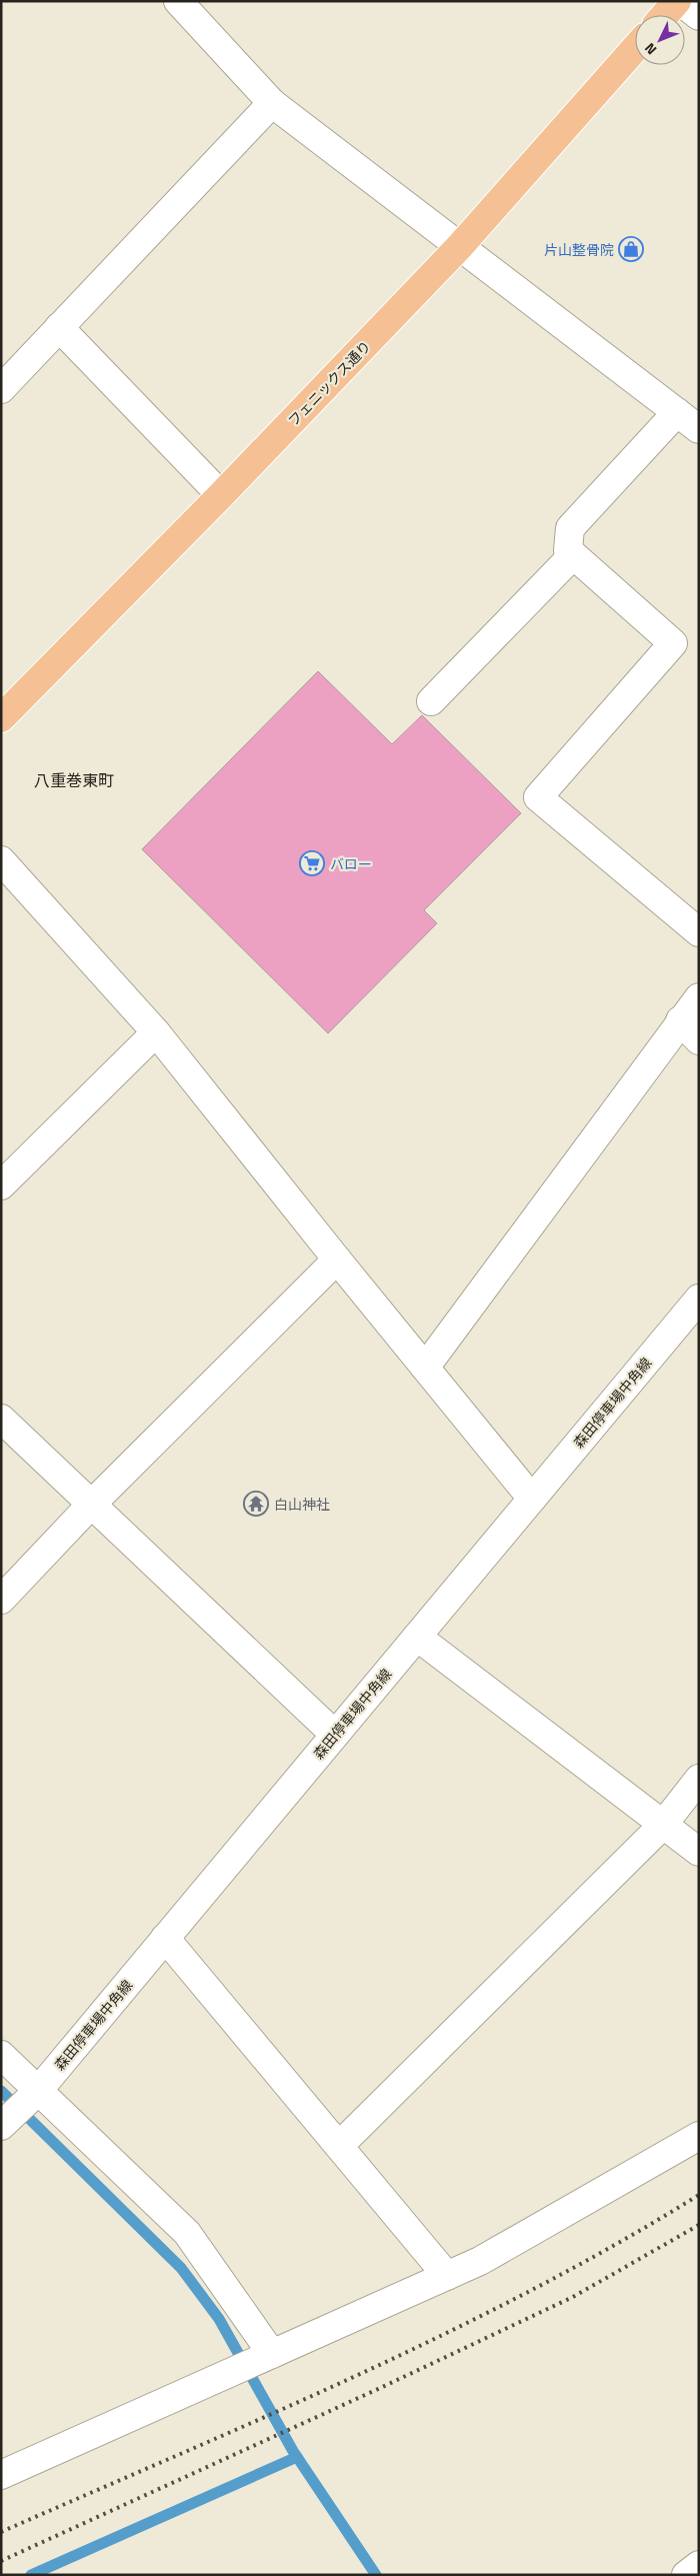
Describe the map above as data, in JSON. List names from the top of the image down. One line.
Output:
{"streets":{"main road":["フェニックス通り"],"street":["森田停車場中角線"]},"districts":["八重巻東町"],"places":{"shop":["片山整骨院"],"supermarket":["バロー"],"temple":["白山神社"]},"north":"bottom left"}
